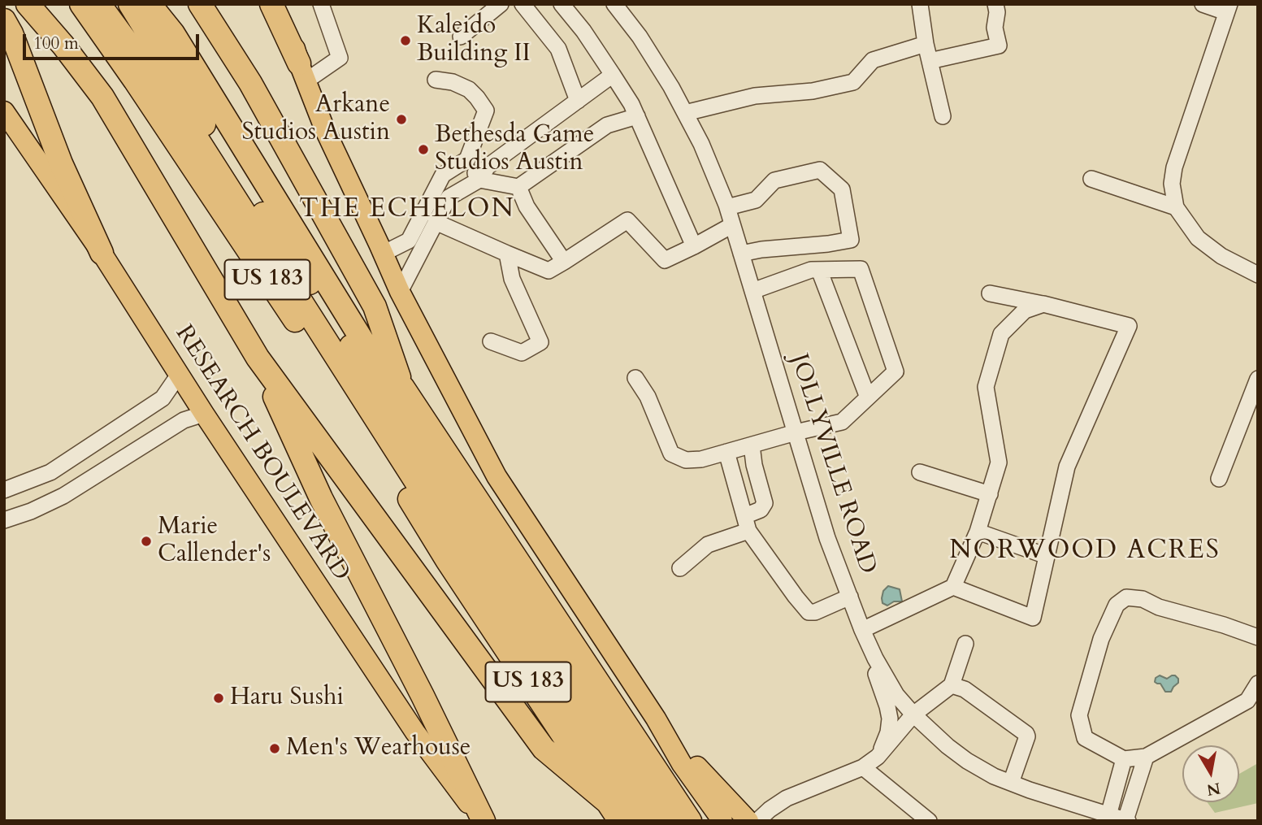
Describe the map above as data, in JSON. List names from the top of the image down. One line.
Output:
{"streets":{"highway":["US 183"],"main road":["RESEARCH BOULEVARD"],"street":["JOLLYVILLE ROAD"]},"districts":["THE ECHELON","NORWOOD ACRES"],"places":["Kaleido Building II","Arkane Studios Austin","Bethesda Game Studios Austin","Marie Callender's","Haru Sushi","Men's Wearhouse"],"scale_bar":"100 m","north":"bottom"}
